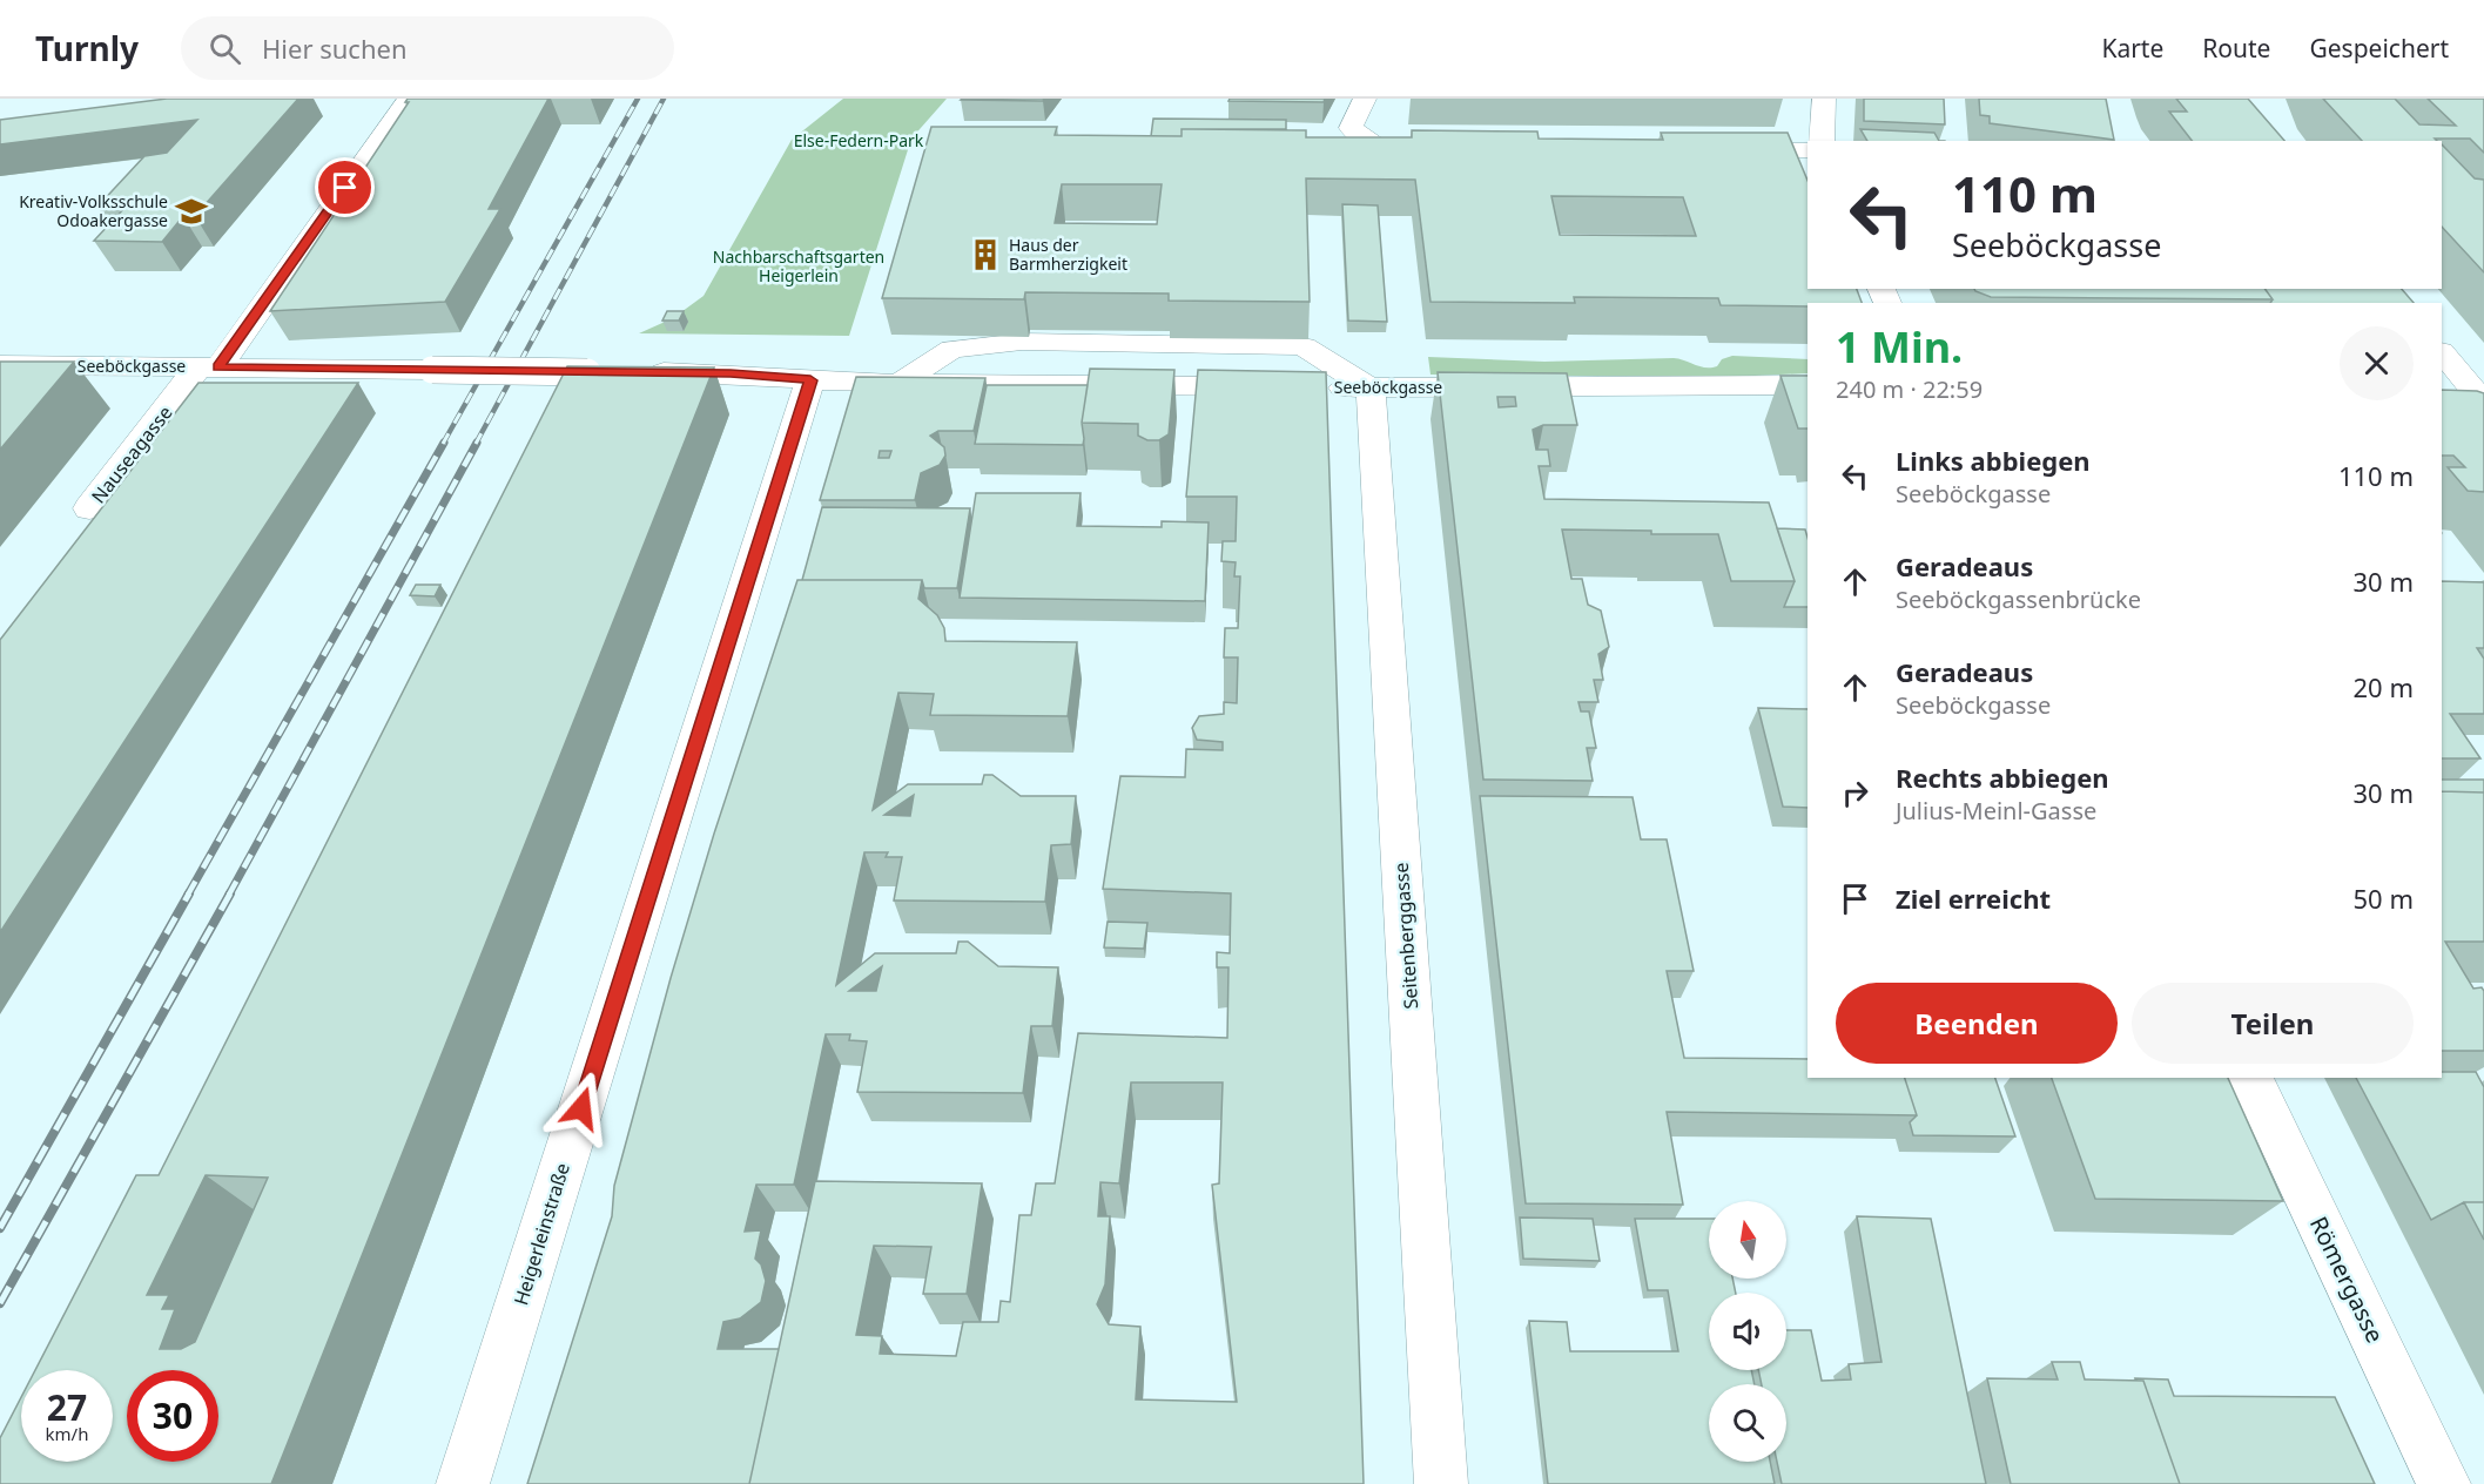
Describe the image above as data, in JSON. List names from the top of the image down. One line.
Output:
{"streets":{"street":["Seeböckgasse","Nauseagasse","Seitenberggasse","Heigerleinstraße","Römergasse"]},"crossings":[["Seeböckgasse","Nauseagasse"],["Seeböckgasse","Seitenberggasse"],["Seeböckgasse","Heigerleinstraße"]],"parks":["Else-Federn-Park","Nachbarschaftsgarten Heigerlein"],"places":{"school or university":["Kreativ-Volksschule Odoakergasse"],"building":["Haus der Barmherzigkeit"]},"north":"top","page":{"header":"Turnly","search":"Hier suchen","nav":["Karte","Route","Gespeichert"],"turn":["110 m","Seeböckgasse"],"heading":["1 Min.","240 m · 22:59"],"list":[{"name":"Links abbiegen","note":"Seeböckgasse","value":"110 m"},{"name":"Geradeaus","note":"Seeböckgassenbrücke","value":"30 m"},{"name":"Geradeaus","note":"Seeböckgasse","value":"20 m"},{"name":"Rechts abbiegen","note":"Julius-Meinl-Gasse","value":"30 m"},{"name":"Ziel erreicht","value":"50 m"}],"buttons":["Beenden","Teilen"],"speed":"27 km/h","limit":"30"}}
